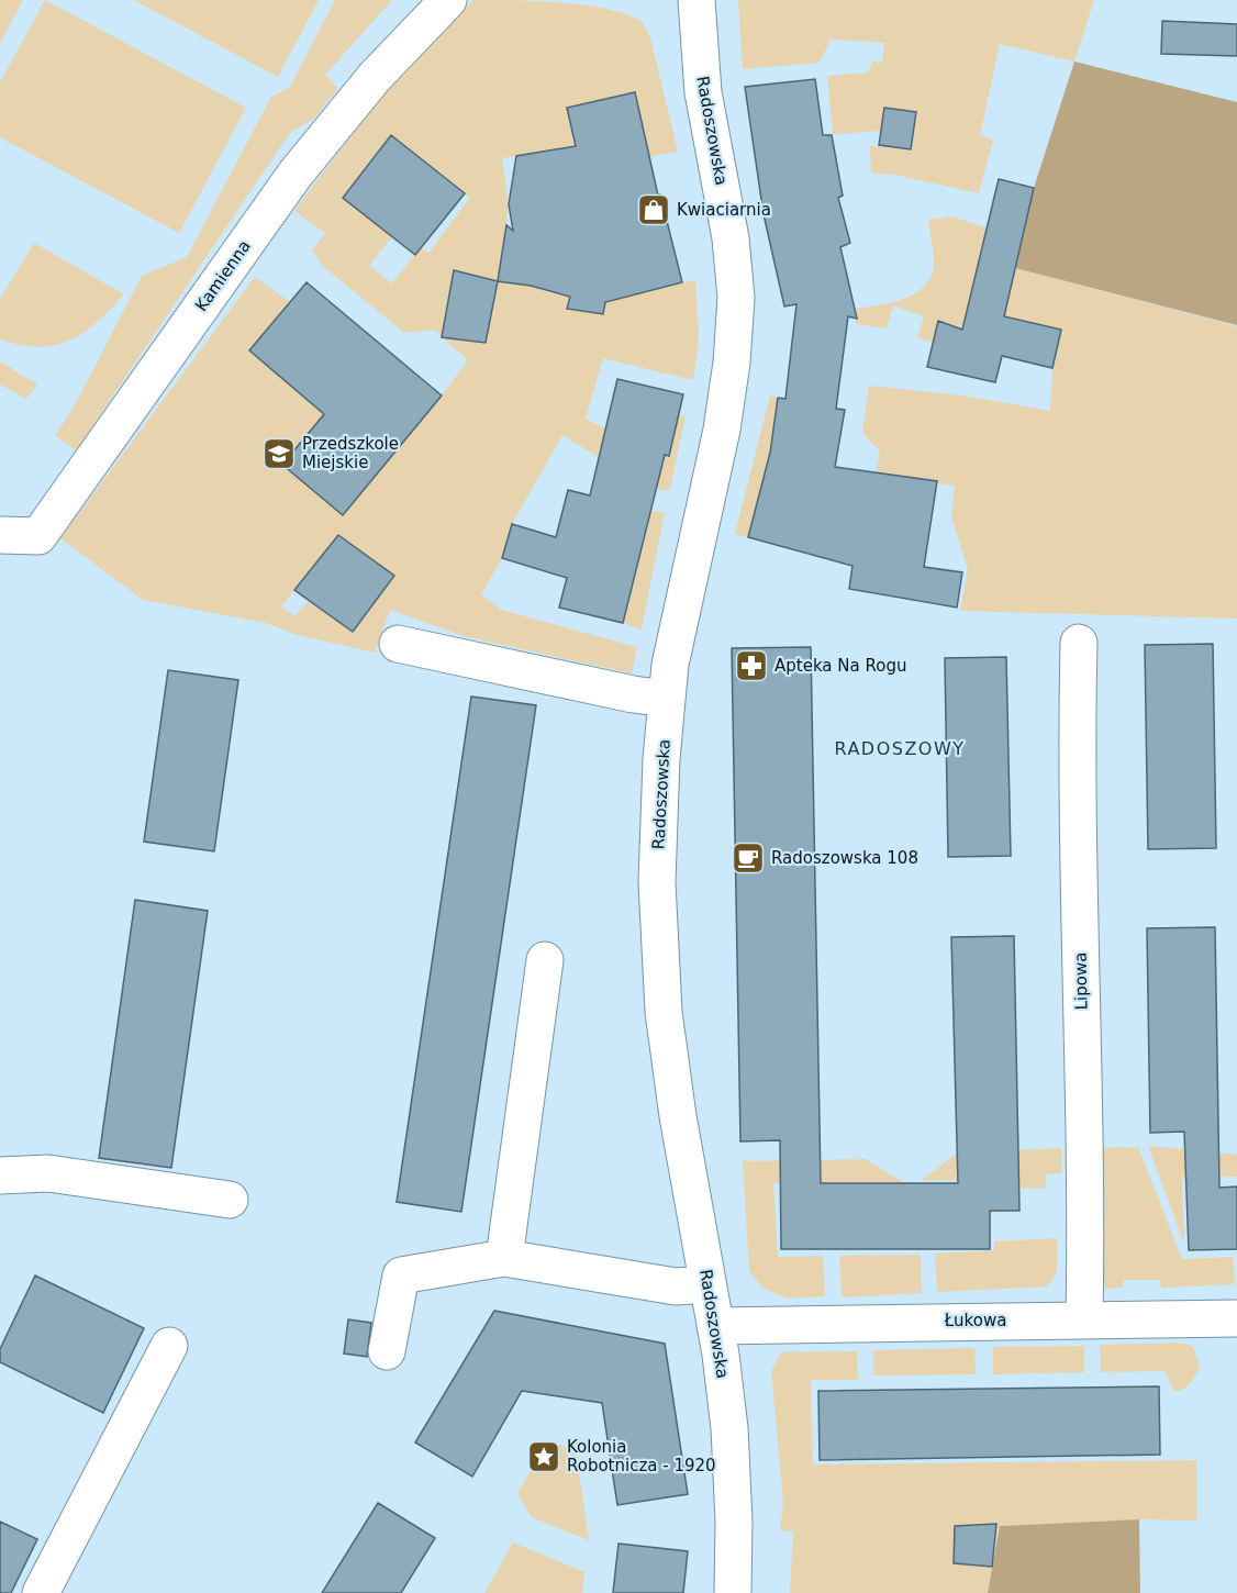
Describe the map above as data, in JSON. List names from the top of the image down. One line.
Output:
{"streets":{"street":["Radoszowska","Kamienna","Lipowa","Łukowa"]},"crossings":[["Radoszowska","Łukowa"],["Lipowa","Łukowa"]],"districts":["RADOSZOWY"],"places":{"shop":["Kwiaciarnia"],"school or university":["Przedszkole Miejskie"],"pharmacy":["Apteka Na Rogu"],"cafe":["Radoszowska 108"],"place":["Kolonia Robotnicza - 1920"]}}
